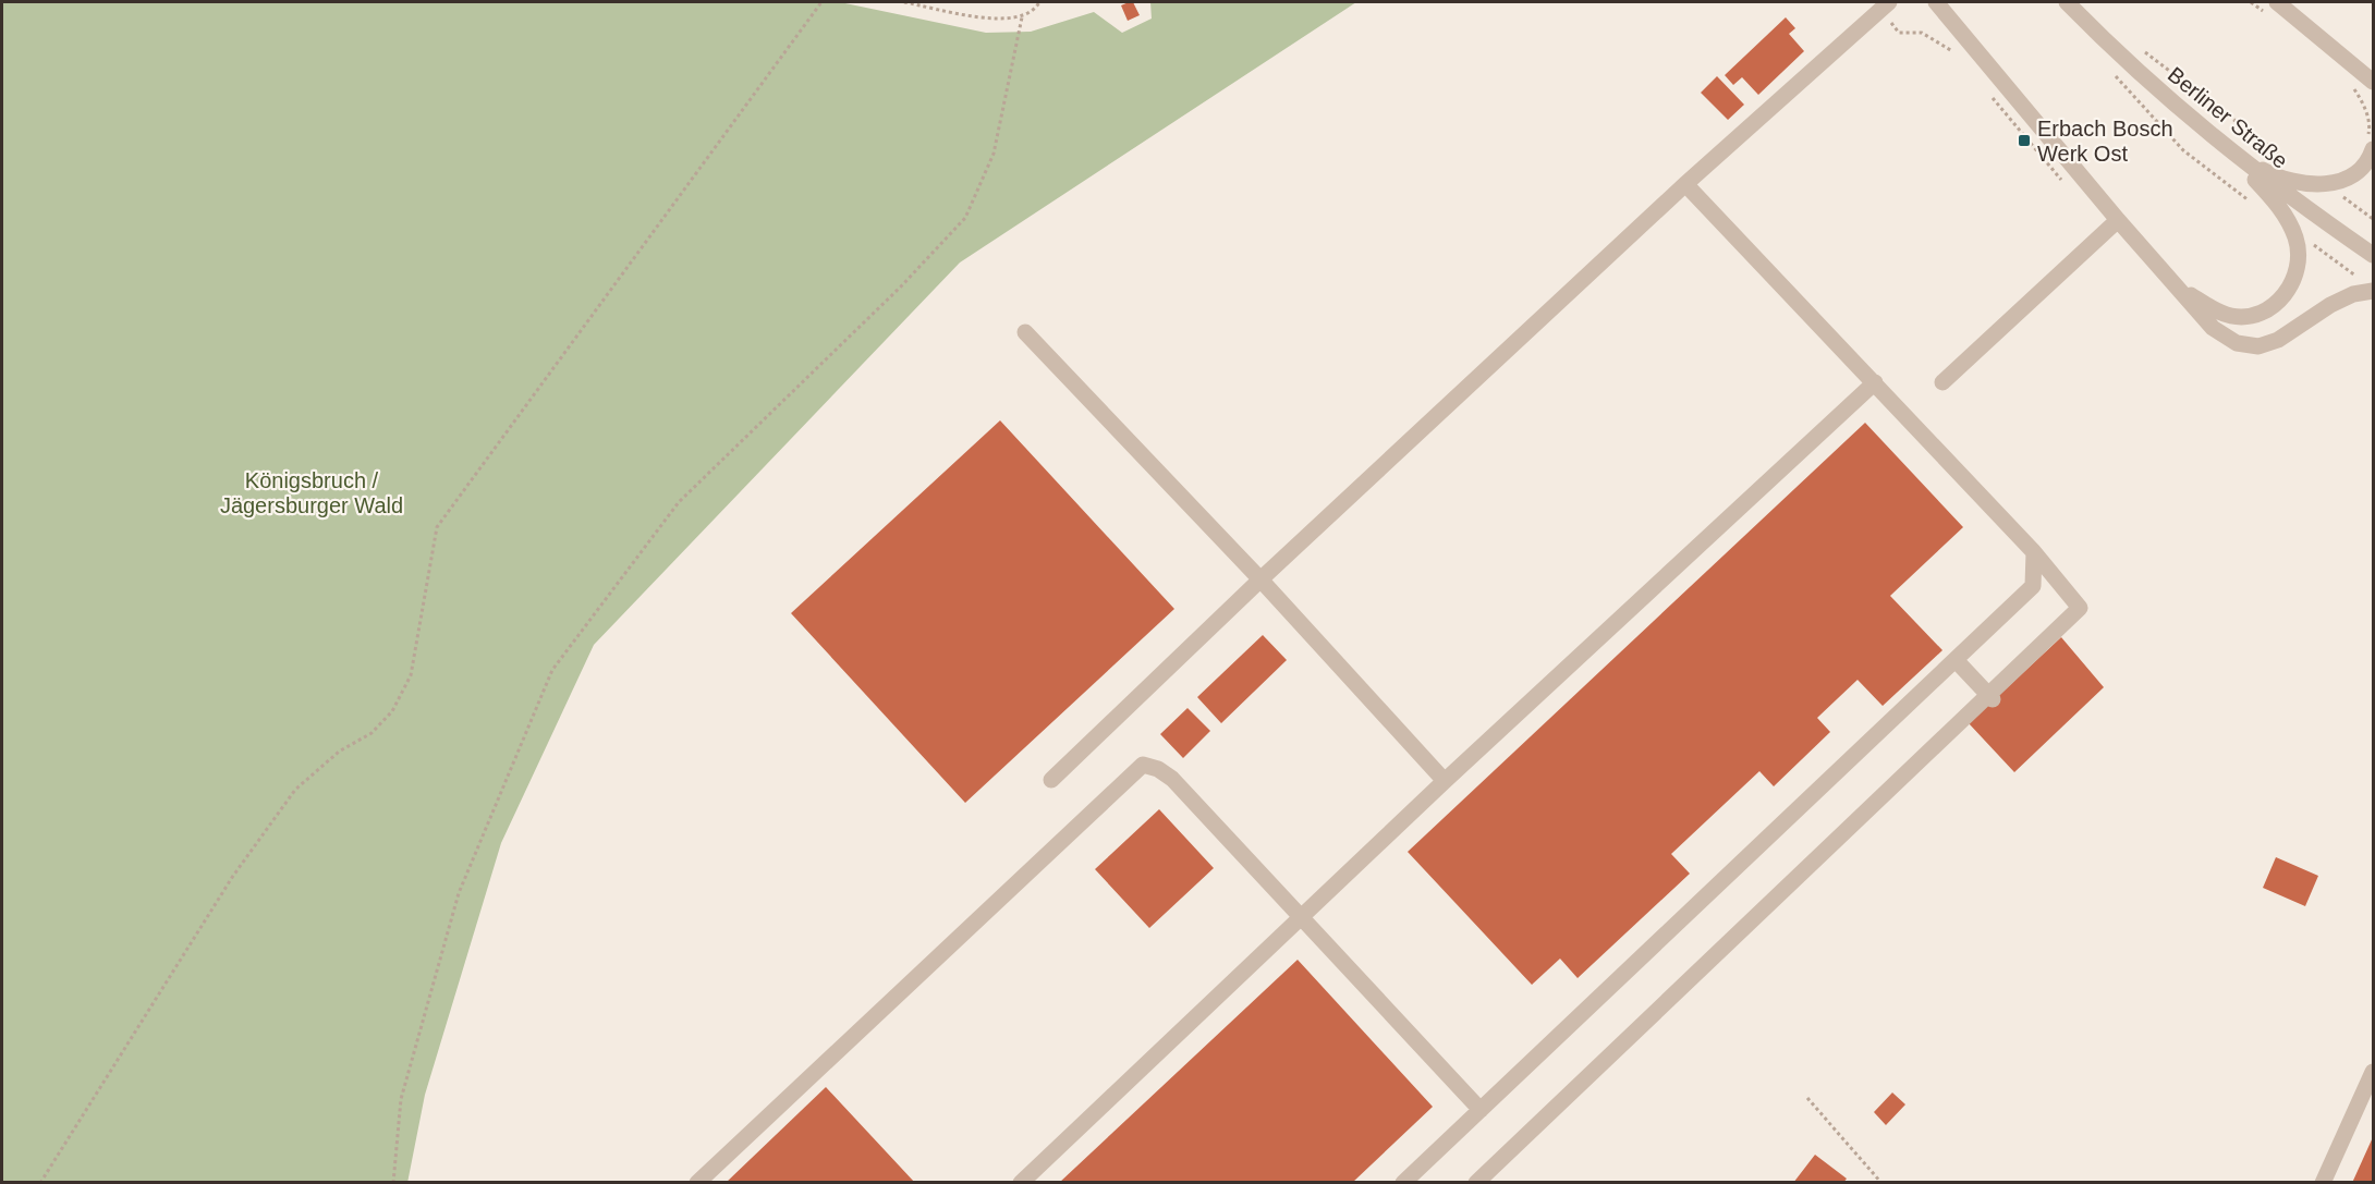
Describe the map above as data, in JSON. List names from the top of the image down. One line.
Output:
{"streets":{"street":["Berliner Straße"]},"parks":["Königsbruch / Jägersburger Wald"],"places":{"transit":["Erbach Bosch Werk Ost"]}}
